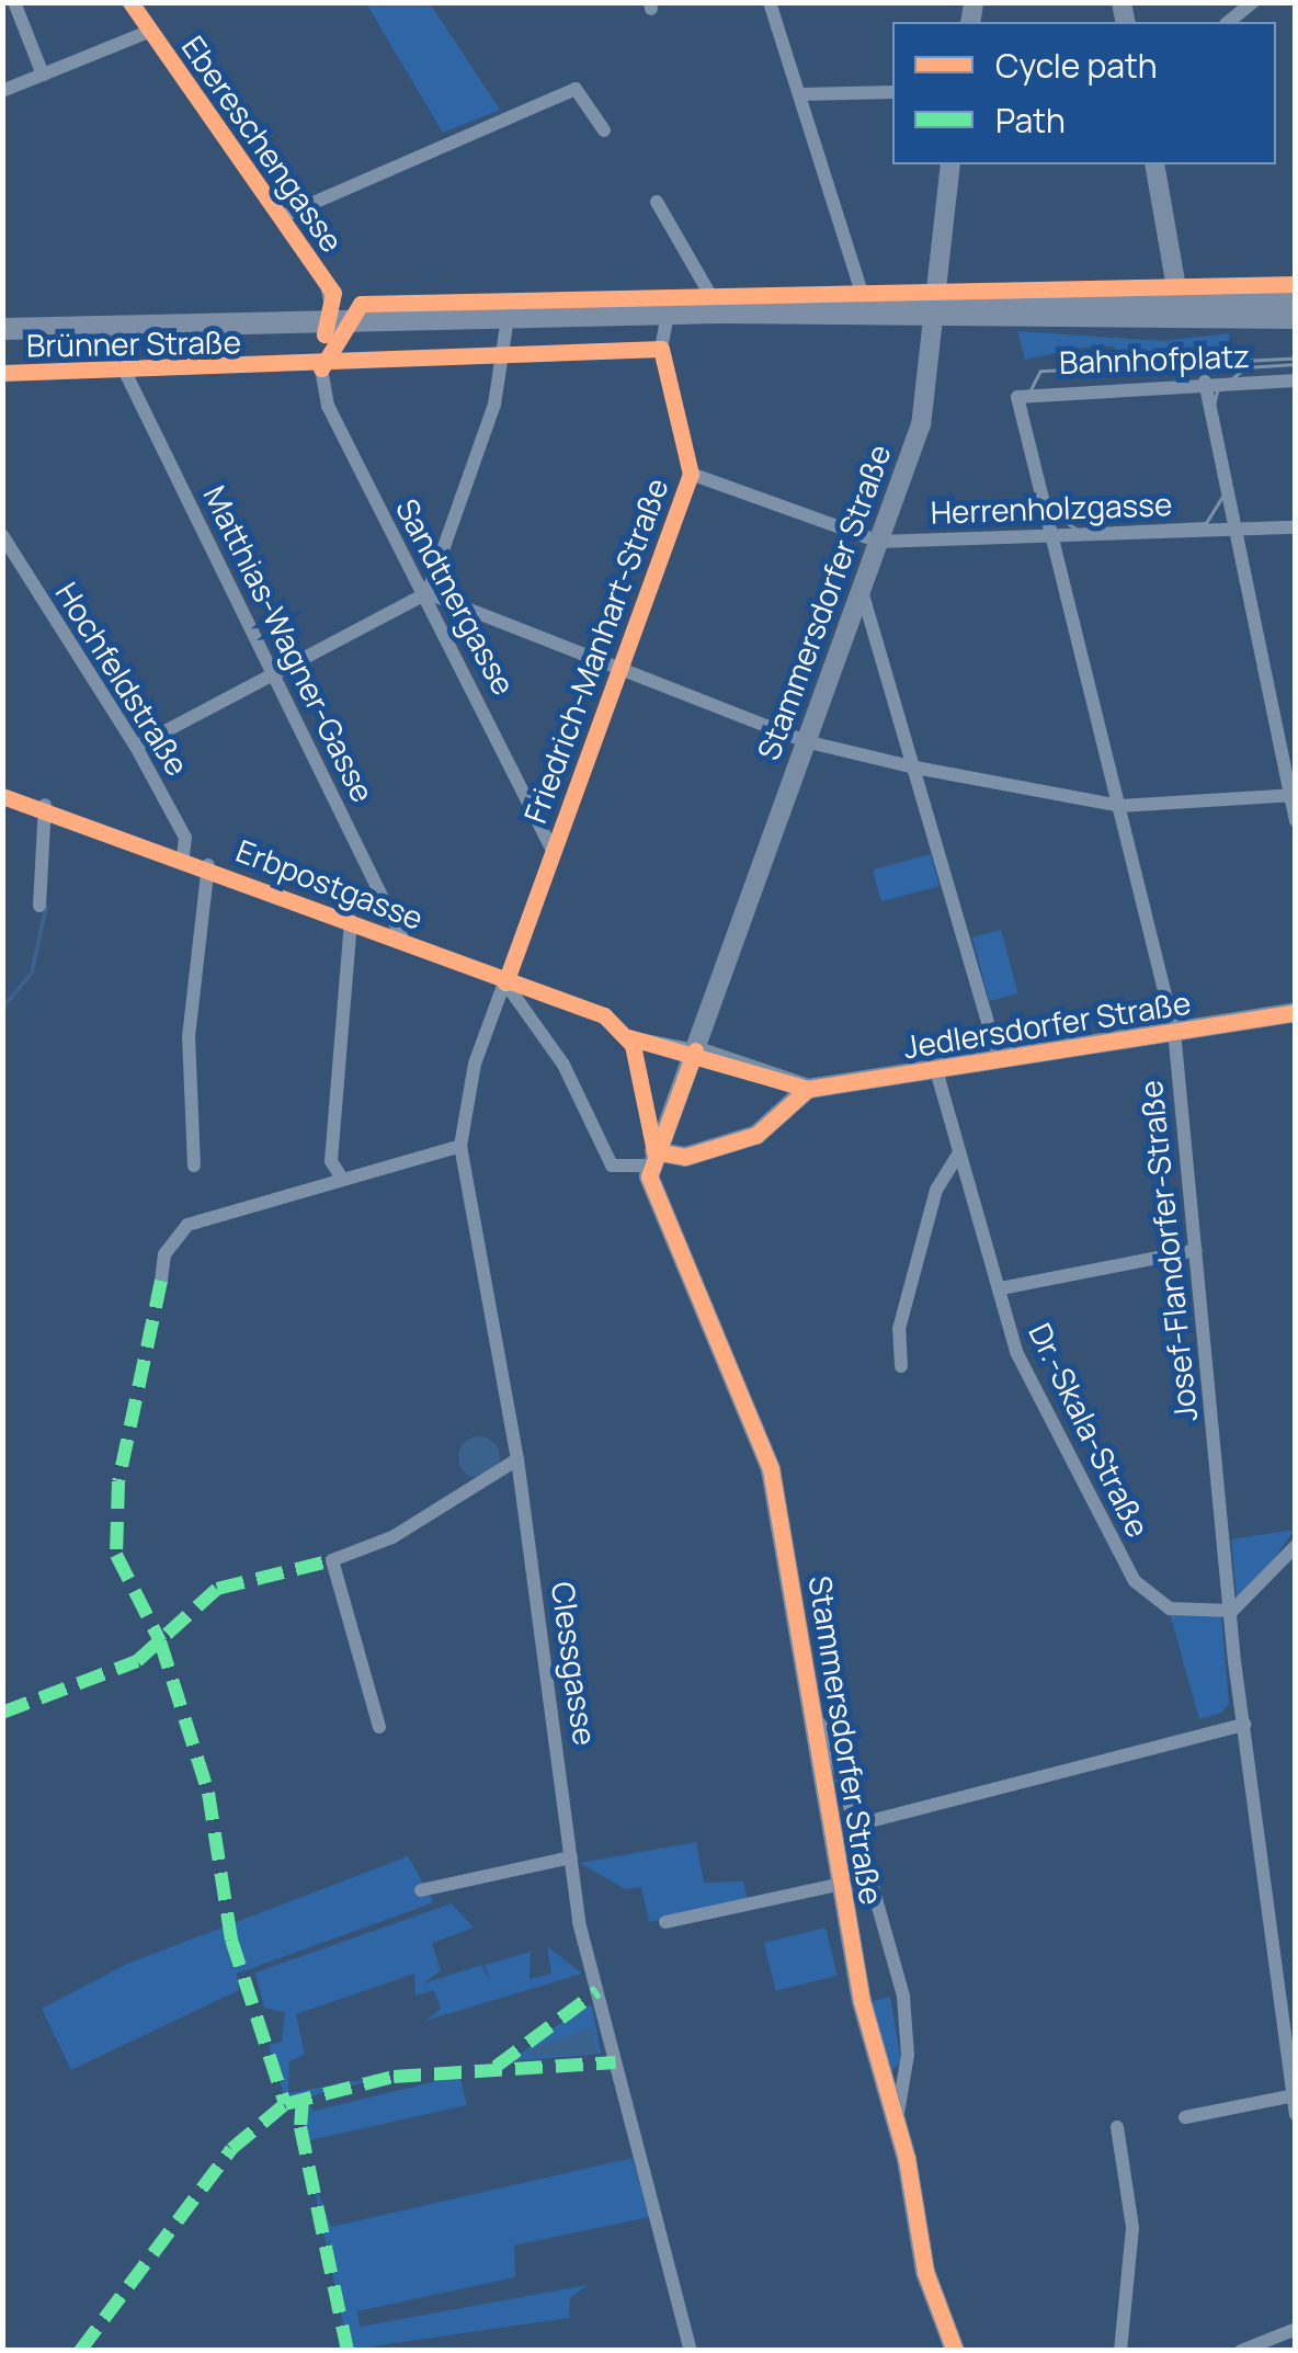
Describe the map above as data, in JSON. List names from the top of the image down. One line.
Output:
{"streets":{"main road":["Brünner Straße","Stammersdorfer Straße","Jedlersdorfer Straße"],"street":["Ebereschengasse","Bahnhofplatz","Herrenholzgasse","Sandtnergasse","Matthias-Wagner-Gasse","Friedrich-Manhart-Straße","Hochfeldstraße","Erbpostgasse","Josef-Flandorfer-Straße","Dr.-Skala-Straße","Clessgasse"]},"crossings":[["Ebereschengasse","Brünner Straße"],["Brünner Straße","Sandtnergasse"],["Brünner Straße","Stammersdorfer Straße"],["Brünner Straße","Matthias-Wagner-Gasse"],["Brünner Straße","Friedrich-Manhart-Straße"],["Bahnhofplatz","Josef-Flandorfer-Straße"],["Herrenholzgasse","Stammersdorfer Straße"],["Herrenholzgasse","Friedrich-Manhart-Straße"],["Herrenholzgasse","Josef-Flandorfer-Straße"],["Sandtnergasse","Friedrich-Manhart-Straße"],["Matthias-Wagner-Gasse","Erbpostgasse"],["Friedrich-Manhart-Straße","Erbpostgasse"],["Friedrich-Manhart-Straße","Clessgasse"],["Hochfeldstraße","Erbpostgasse"],["Erbpostgasse","Clessgasse"],["Jedlersdorfer Straße","Josef-Flandorfer-Straße"],["Jedlersdorfer Straße","Dr.-Skala-Straße"],["Josef-Flandorfer-Straße","Dr.-Skala-Straße"]],"legend":["Cycle path","Path"]}
